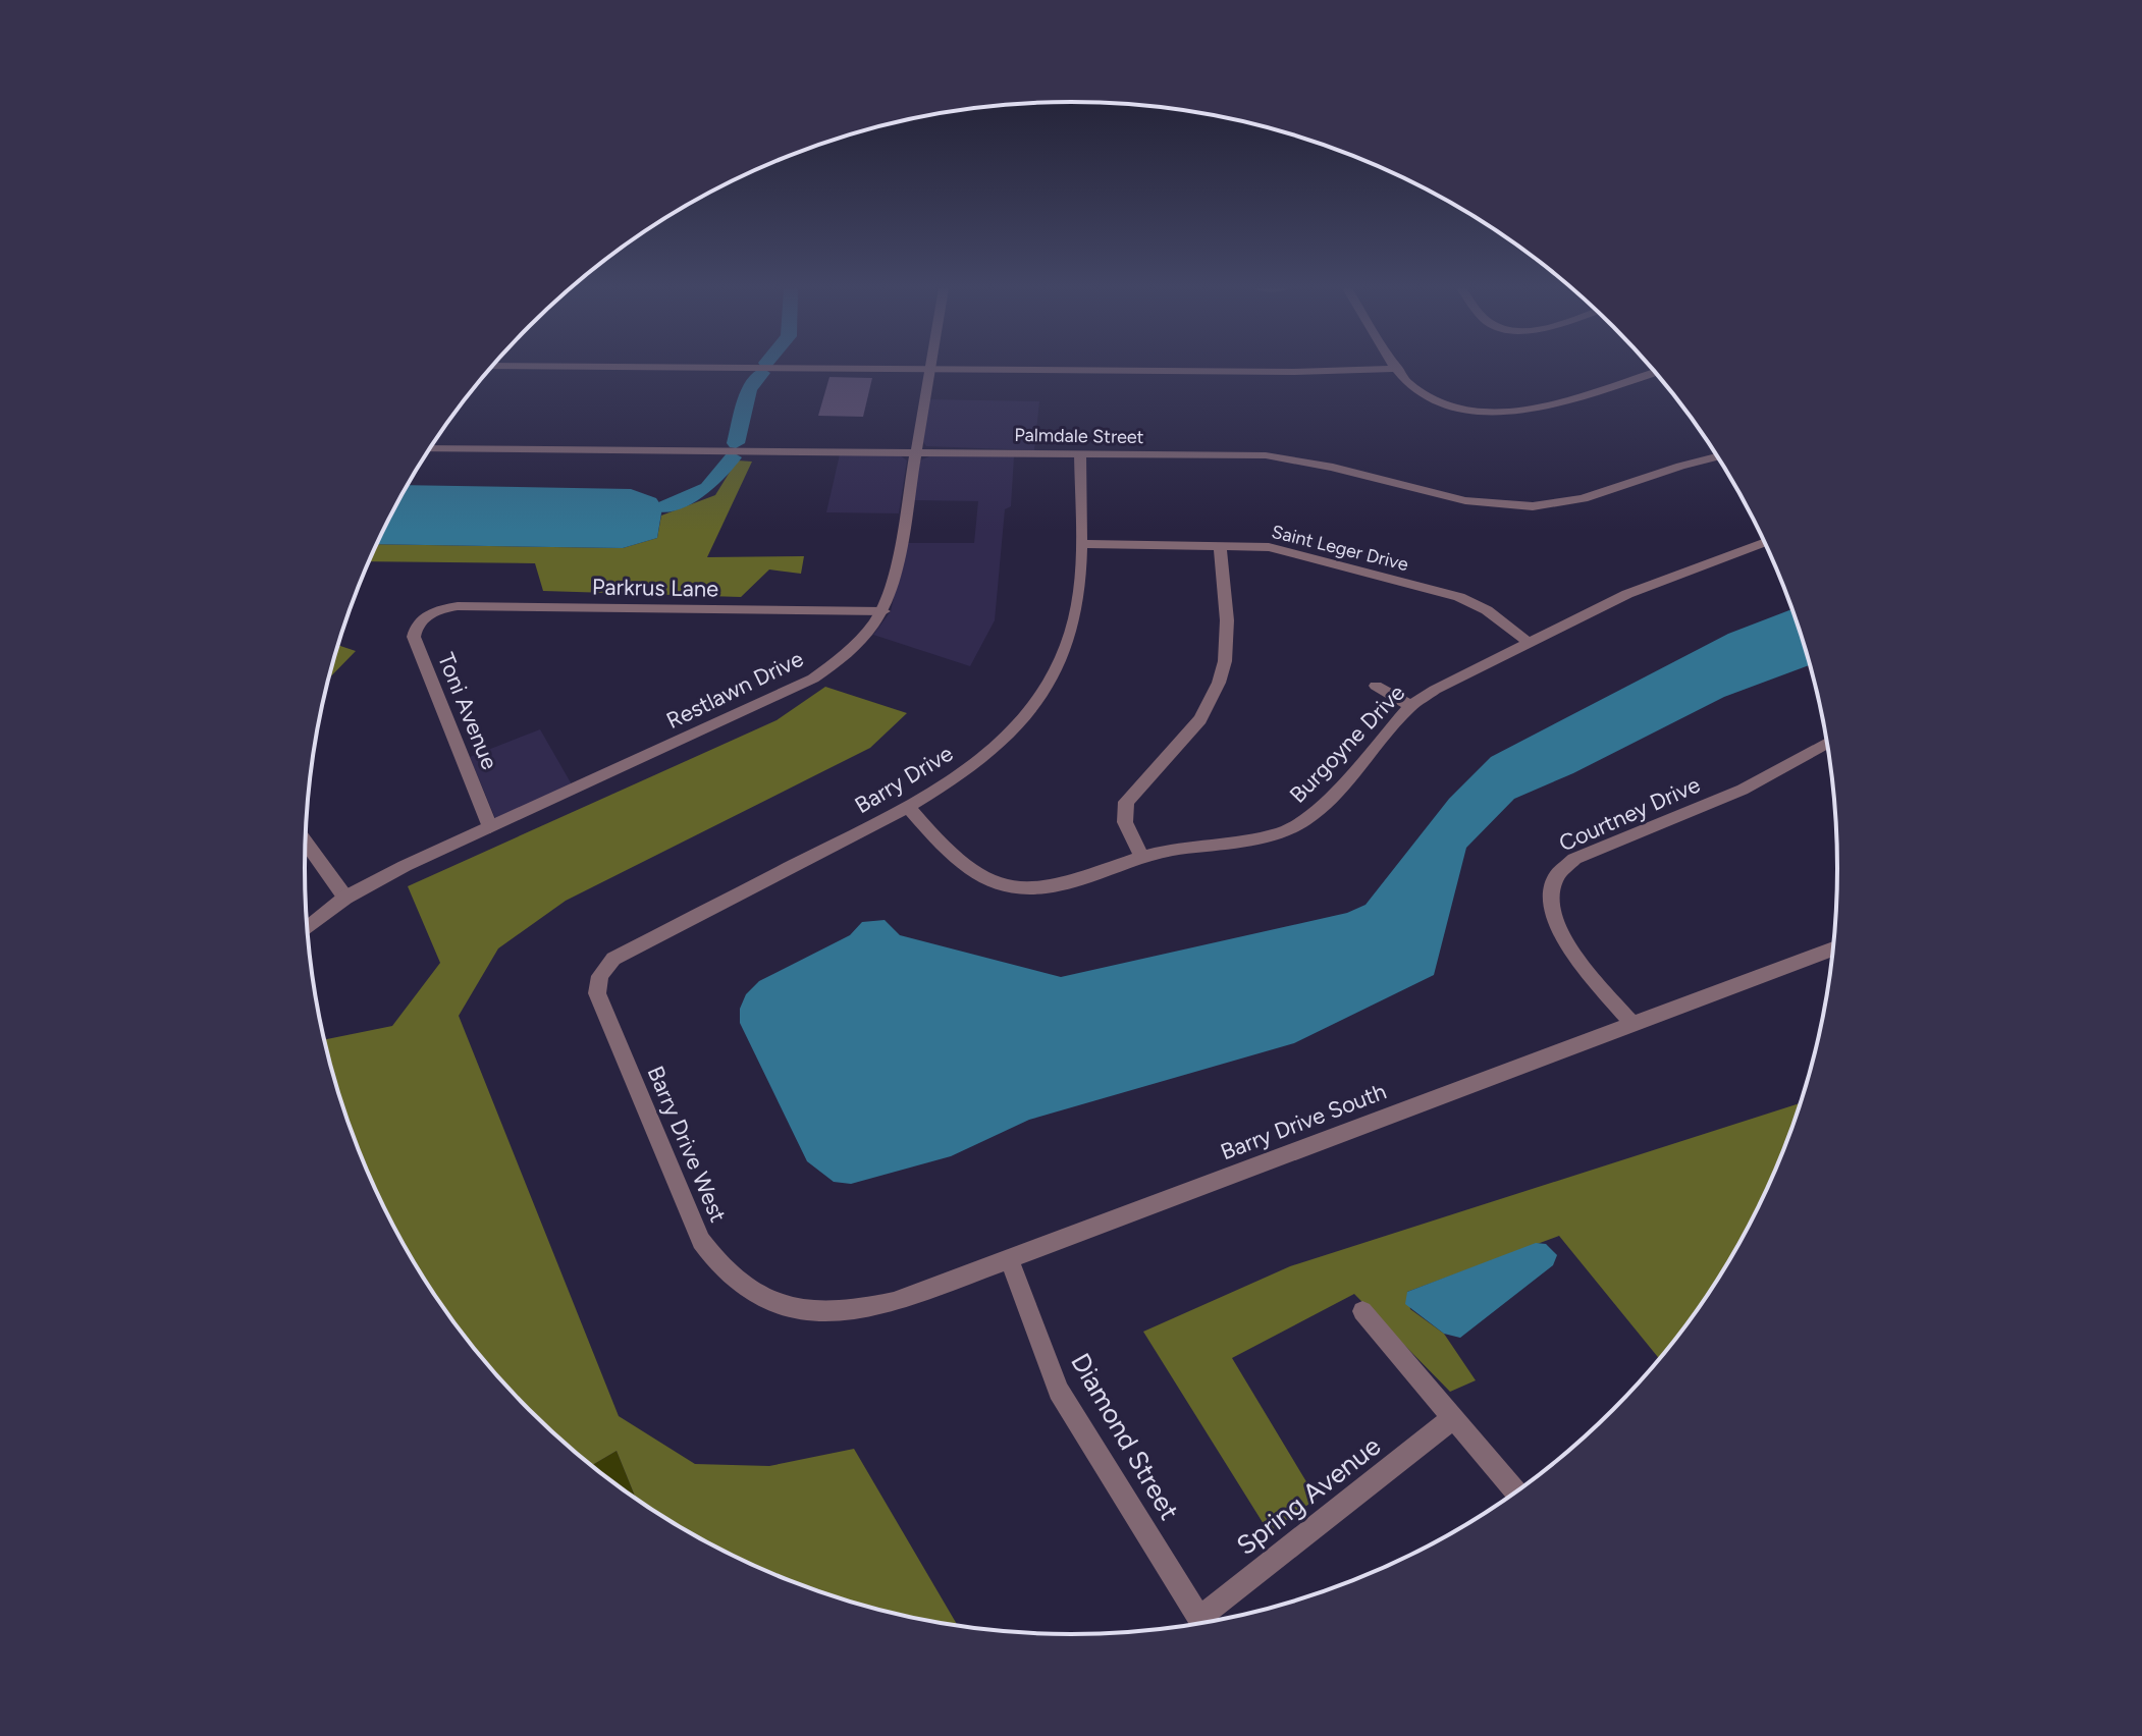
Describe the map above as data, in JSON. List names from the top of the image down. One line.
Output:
{"streets":{"street":["Palmdale Street","Saint Leger Drive","Parkrus Lane","Restlawn Drive","Toni Avenue","Burgoyne Drive","Barry Drive","Courtney Drive","Barry Drive South","Barry Drive West","Diamond Street","Spring Avenue"]},"crossings":[["Palmdale Street","Restlawn Drive"],["Palmdale Street","Barry Drive"],["Saint Leger Drive","Burgoyne Drive"],["Saint Leger Drive","Barry Drive"],["Parkrus Lane","Restlawn Drive"],["Parkrus Lane","Toni Avenue"],["Restlawn Drive","Toni Avenue"],["Burgoyne Drive","Barry Drive"],["Barry Drive","Barry Drive West"],["Courtney Drive","Barry Drive South"],["Barry Drive South","Barry Drive West"],["Barry Drive South","Diamond Street"]]}
